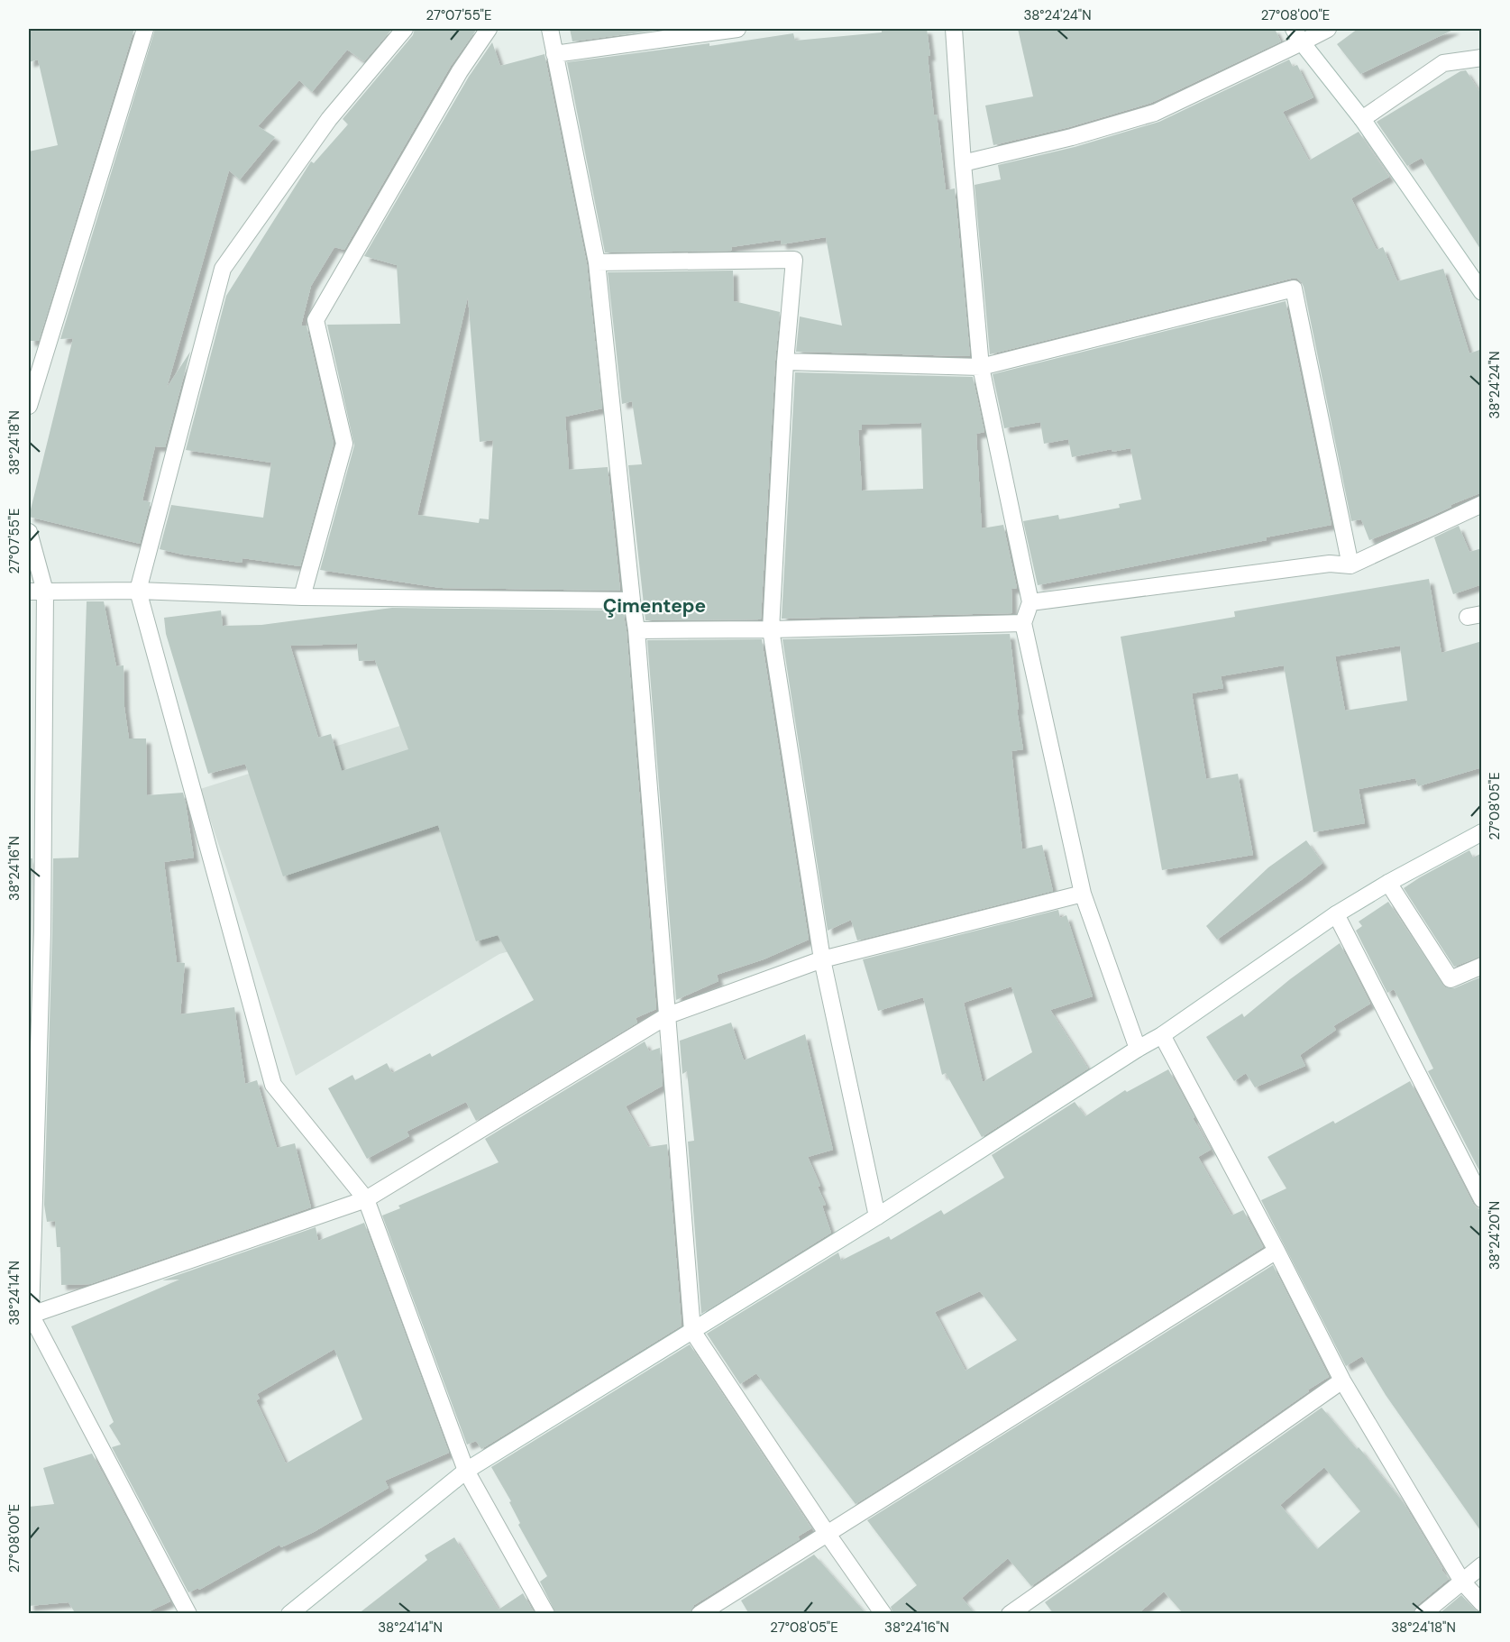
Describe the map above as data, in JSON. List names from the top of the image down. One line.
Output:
{"districts":["Çimentepe"],"coordinates":["27°07'55\"E","38°24'24\"N","27°08'00\"E","38°24'18\"N","27°08'05\"E","38°24'16\"N","38°24'20\"N","38°24'14\"N"]}
